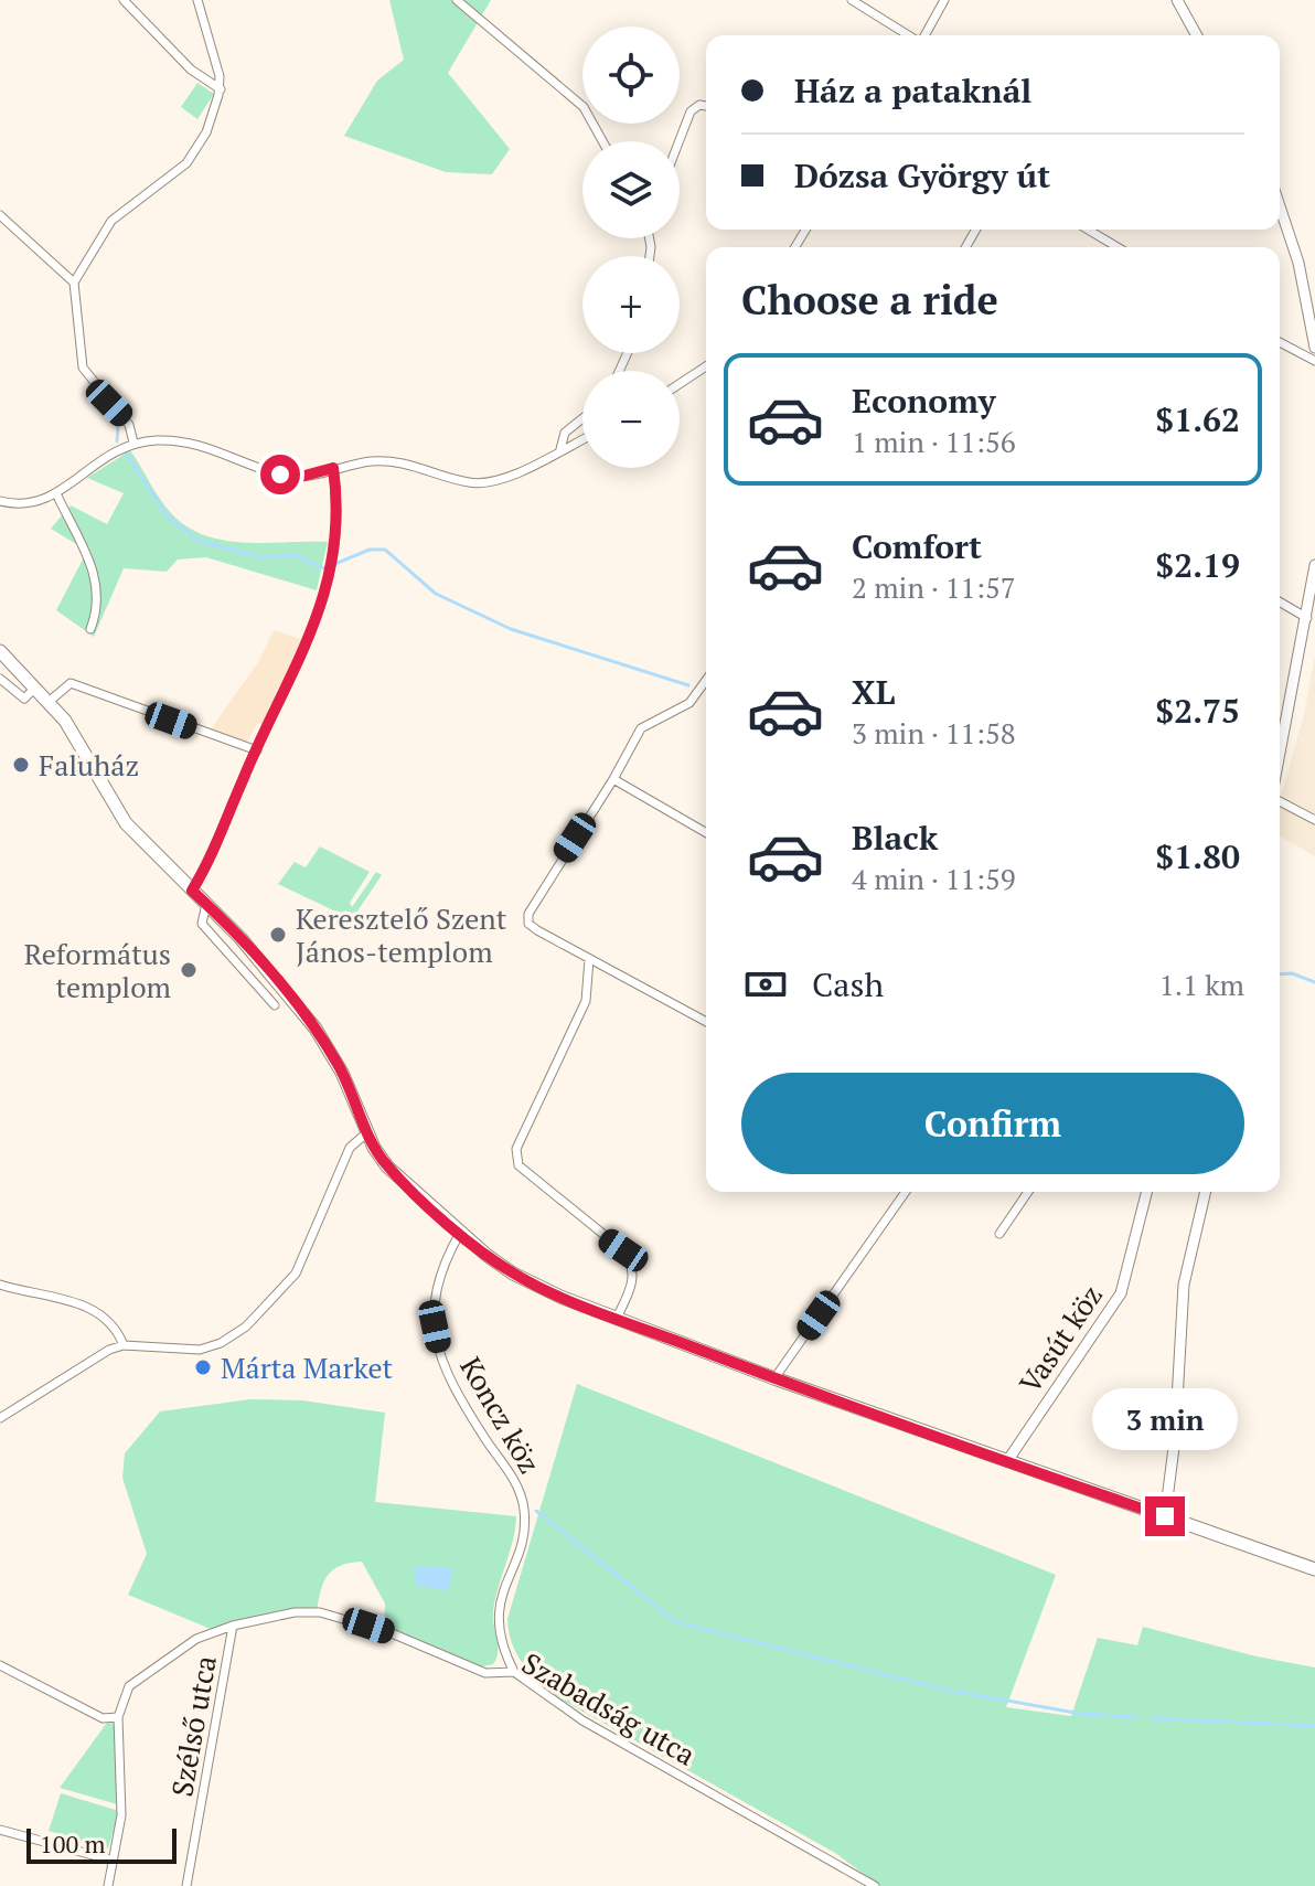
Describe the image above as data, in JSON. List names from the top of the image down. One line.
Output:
{"streets":{"street":["Vasút köz","Koncz köz","Szabadság utca","Szélső utca"]},"crossings":[["Koncz köz","Szabadság utca"],["Szabadság utca","Szélső utca"]],"places":["Faluház","Keresztelő Szent János-templom","Református templom","Márta Market"],"scale_bar":"100 m","page":{"map_buttons":["+","−"],"banner":["Ház a pataknál","Dózsa György út"],"heading":"Choose a ride","list":[{"name":"Economy","note":"1 min · 11:56","value":"$1.62"},{"name":"Comfort","note":"2 min · 11:57","value":"$2.19"},{"name":"XL","note":"3 min · 11:58","value":"$2.75"},{"name":"Black","note":"4 min · 11:59","value":"$1.80"}],"pay":["Cash","1.1 km"],"buttons":"Confirm","bubble":"3 min","scale":"100 m"}}
